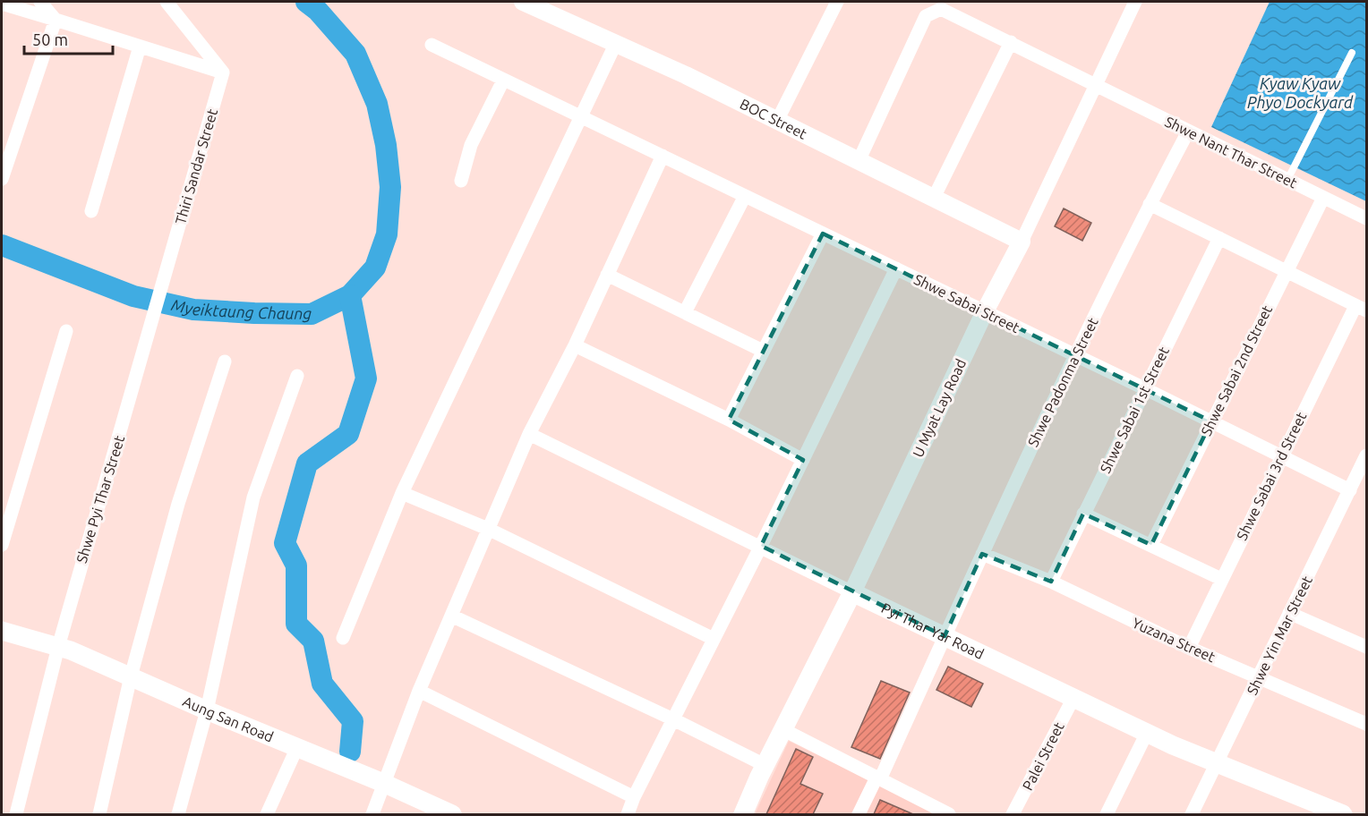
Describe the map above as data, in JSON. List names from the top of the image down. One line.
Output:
{"streets":{"main road":["U Myat Lay Road","Pyi Thar Yar Road","Aung San Road"],"street":["BOC Street","Shwe Nant Thar Street","Thiri Sandar Street","Shwe Sabai Street","Shwe Sabai 2nd Street","Shwe Padonma Street","Shwe Sabai 1st Street","Shwe Sabai 3rd Street","Shwe Pyi Thar Street","Shwe Yin Mar Street","Yuzana Street","Palei Street"]},"crossings":[["BOC Street","Shwe Nant Thar Street"],["BOC Street","U Myat Lay Road"],["Shwe Nant Thar Street","Shwe Sabai 2nd Street"],["Shwe Nant Thar Street","Shwe Padonma Street"],["Shwe Nant Thar Street","U Myat Lay Road"],["Thiri Sandar Street","Shwe Pyi Thar Street"],["Shwe Sabai Street","Shwe Sabai 2nd Street"],["Shwe Sabai Street","Shwe Padonma Street"],["Shwe Sabai Street","U Myat Lay Road"],["Shwe Sabai Street","Shwe Sabai 1st Street"],["Shwe Sabai Street","Shwe Sabai 3rd Street"],["Shwe Sabai Street","Shwe Yin Mar Street"],["Shwe Padonma Street","Pyi Thar Yar Road"],["Shwe Padonma Street","Yuzana Street"],["U Myat Lay Road","Pyi Thar Yar Road"],["Shwe Sabai 1st Street","Yuzana Street"],["Shwe Sabai 3rd Street","Yuzana Street"],["Shwe Pyi Thar Street","Aung San Road"],["Pyi Thar Yar Road","Shwe Yin Mar Street"],["Pyi Thar Yar Road","Palei Street"],["Shwe Yin Mar Street","Yuzana Street"]],"water":["Kyaw Kyaw Phyo Dockyard","Myeiktaung Chaung"],"scale_bar":"50 m"}
